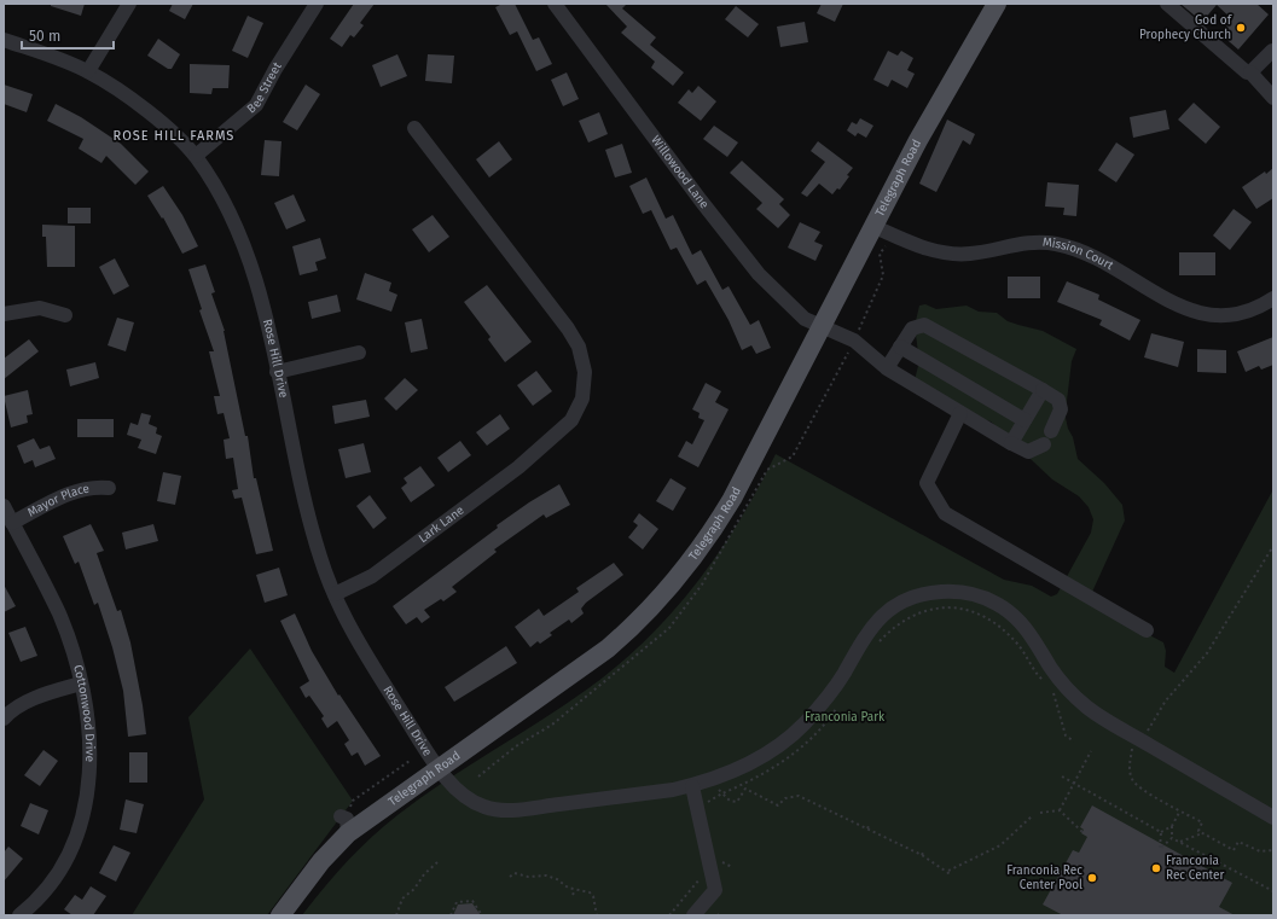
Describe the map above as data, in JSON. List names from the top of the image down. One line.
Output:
{"streets":{"main road":["Telegraph Road"],"street":["Bee Street","Willowood Lane","Mission Court","Rose Hill Drive","Mayor Place","Lark Lane","Cottonwood Drive"]},"crossings":[["Bee Street","Rose Hill Drive"],["Willowood Lane","Telegraph Road"],["Telegraph Road","Mission Court"],["Telegraph Road","Rose Hill Drive"],["Rose Hill Drive","Lark Lane"],["Mayor Place","Cottonwood Drive"]],"districts":["ROSE HILL FARMS"],"parks":["Franconia Park"],"places":["God of Prophecy Church","Franconia Rec Center","Franconia Rec Center Pool"],"scale_bar":"50 m"}
